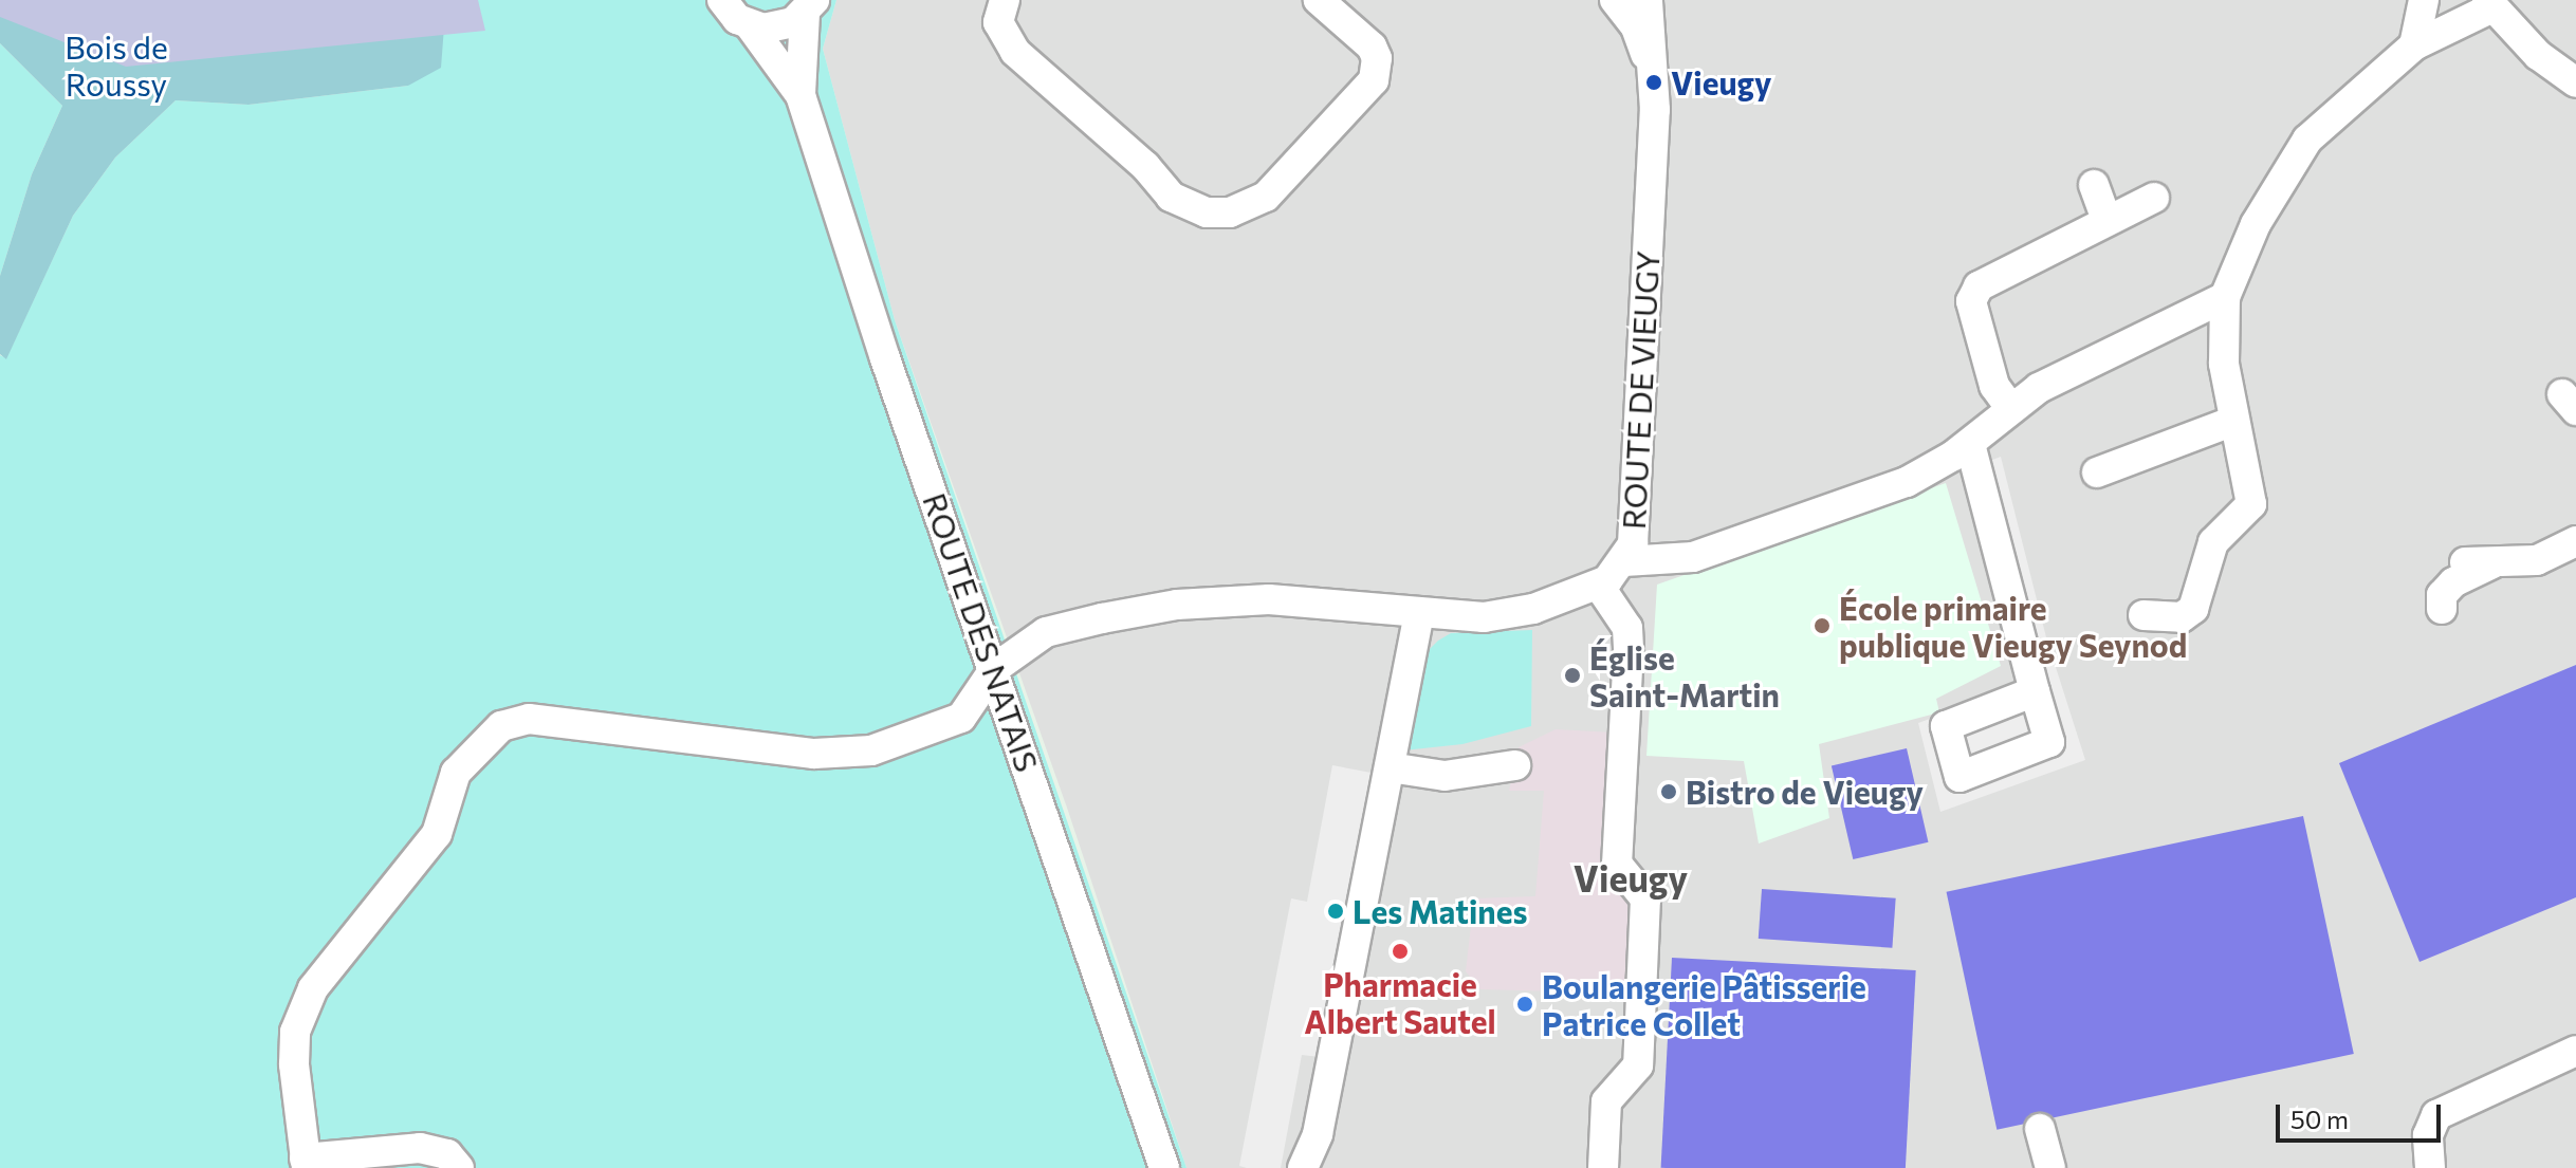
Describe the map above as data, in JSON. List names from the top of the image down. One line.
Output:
{"streets":{"street":["ROUTE DE VIEUGY","ROUTE DES NATAIS"]},"districts":["Vieugy"],"parks":["Bois de Roussy"],"places":["Vieugy","École primaire publique Vieugy Seynod","Église Saint-Martin","Bistro de Vieugy","Les Matines","Pharmacie Albert Sautel","Boulangerie Pâtisserie Patrice Collet"],"scale_bar":"50 m"}
